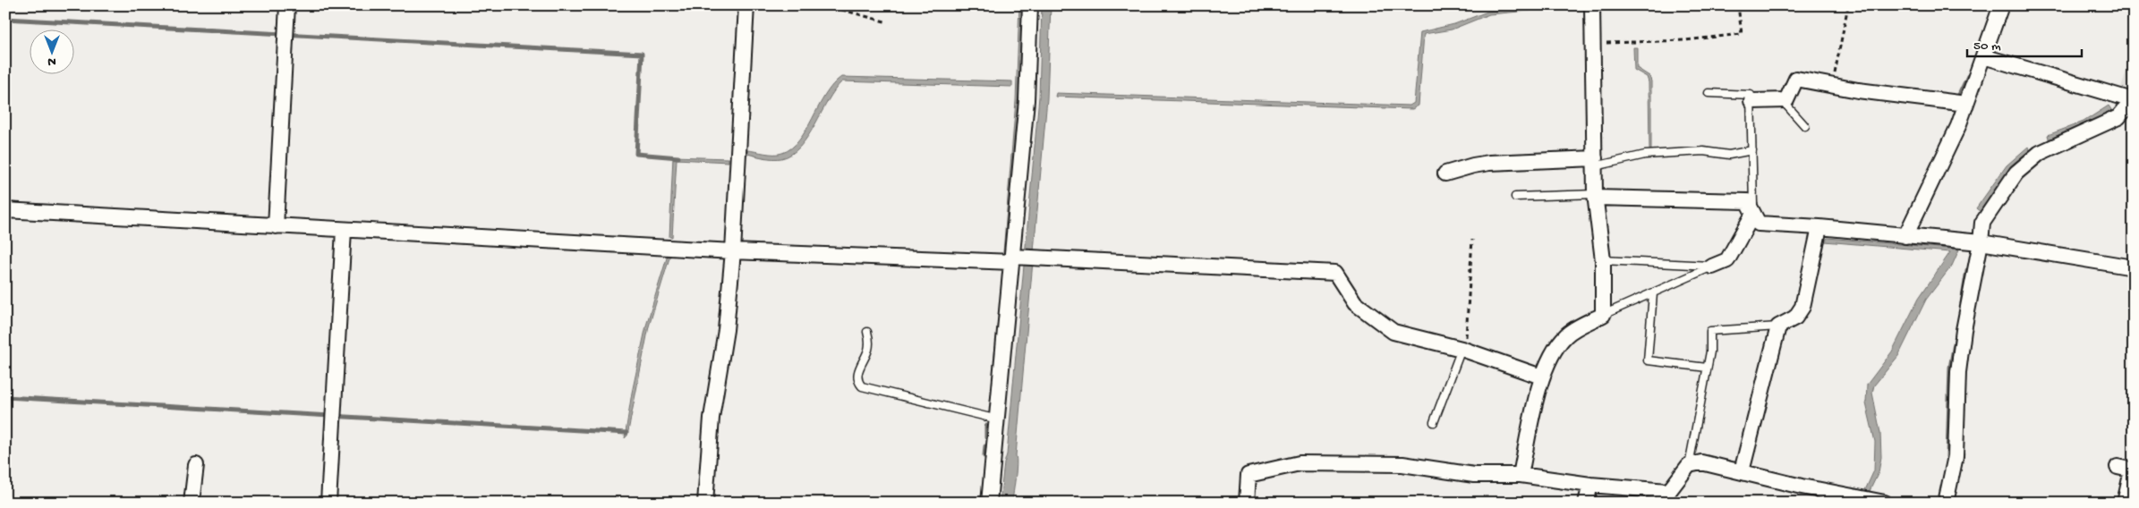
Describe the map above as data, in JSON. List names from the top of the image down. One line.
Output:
{"scale_bar":"50 m","north":"bottom"}
